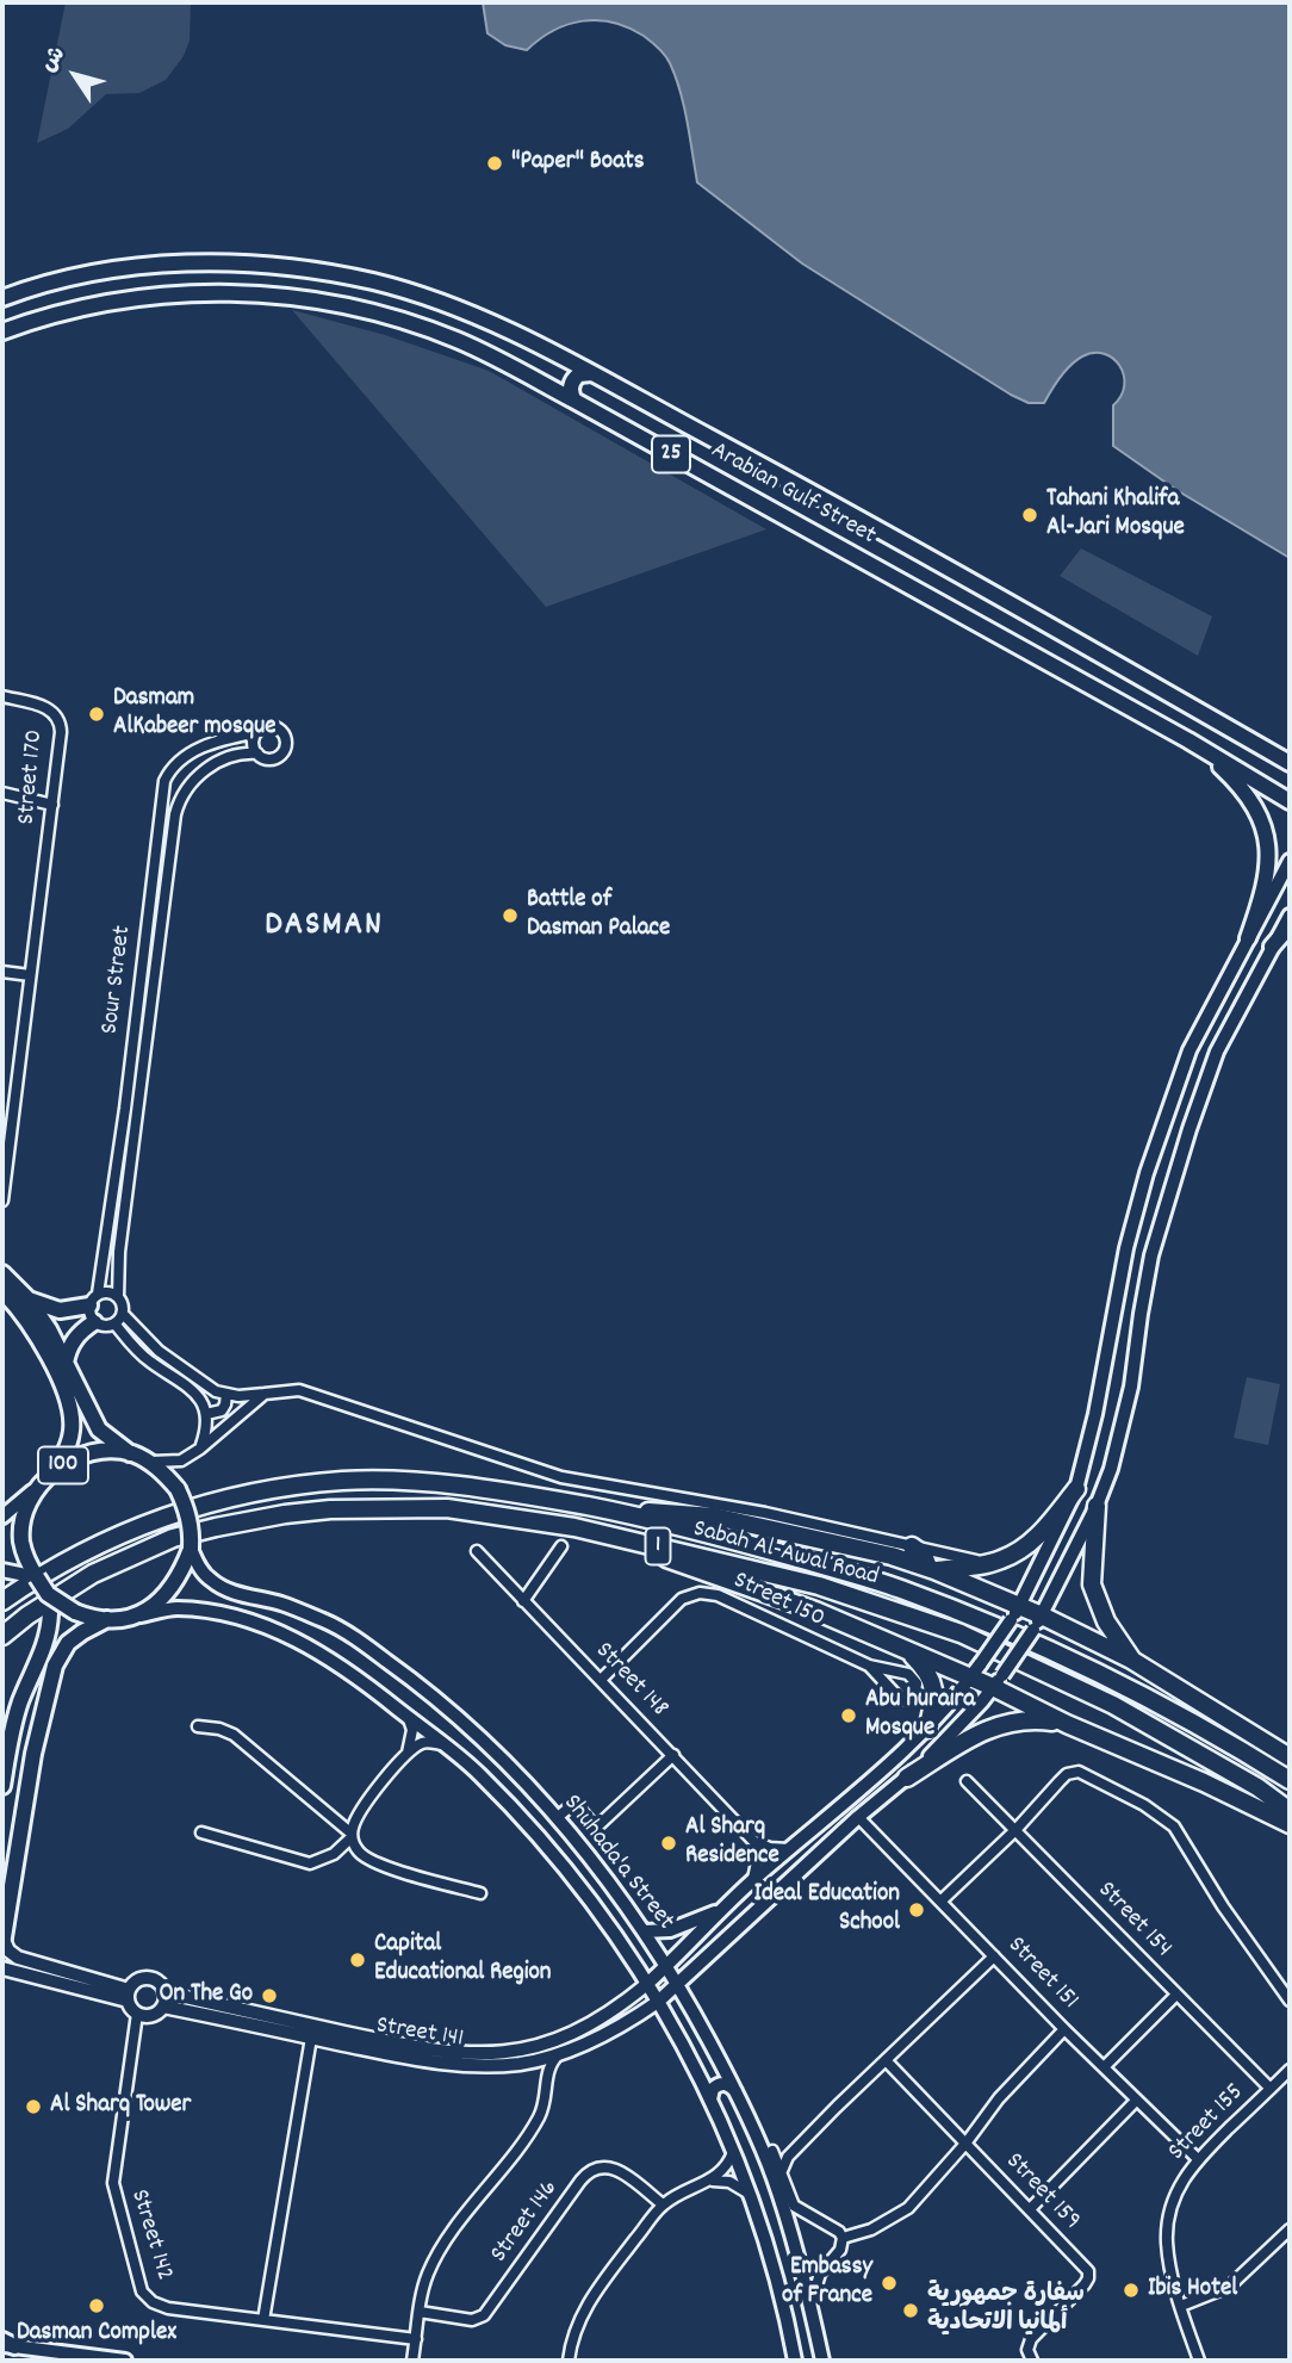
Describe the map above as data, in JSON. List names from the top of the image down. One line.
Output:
{"streets":{"highway":["1","Sabah Al-Awal Road"],"main road":["25","Arabian Gulf Street","100","Shuhada'a Street"],"street":["Street 170","Sour Street","Street 150","Street 148","Street 154","Street 151","Street 141","Street 155","Street 159","Street 146","Street 142"]},"crossings":[["100","Shuhada'a Street"],["Street 150","Street 148"],["Shuhada'a Street","Street 141"],["Street 154","Street 155"],["Street 151","Street 155"],["Street 141","Street 142"]],"districts":["DASMAN"],"places":["\"Paper\" Boats","Tahani Khalifa Al-Jari Mosque","Dasmam AlKabeer mosque","Battle of Dasman Palace","Abu huraira Mosque","Al Sharq Residence","Ideal Education School","Capital Educational Region","On The Go","Al Sharq Tower","Embassy of France","Ibis Hotel","Dasman Complex","سفارة جمهورية ألمانيا الاتحادية"],"north":"top left"}
